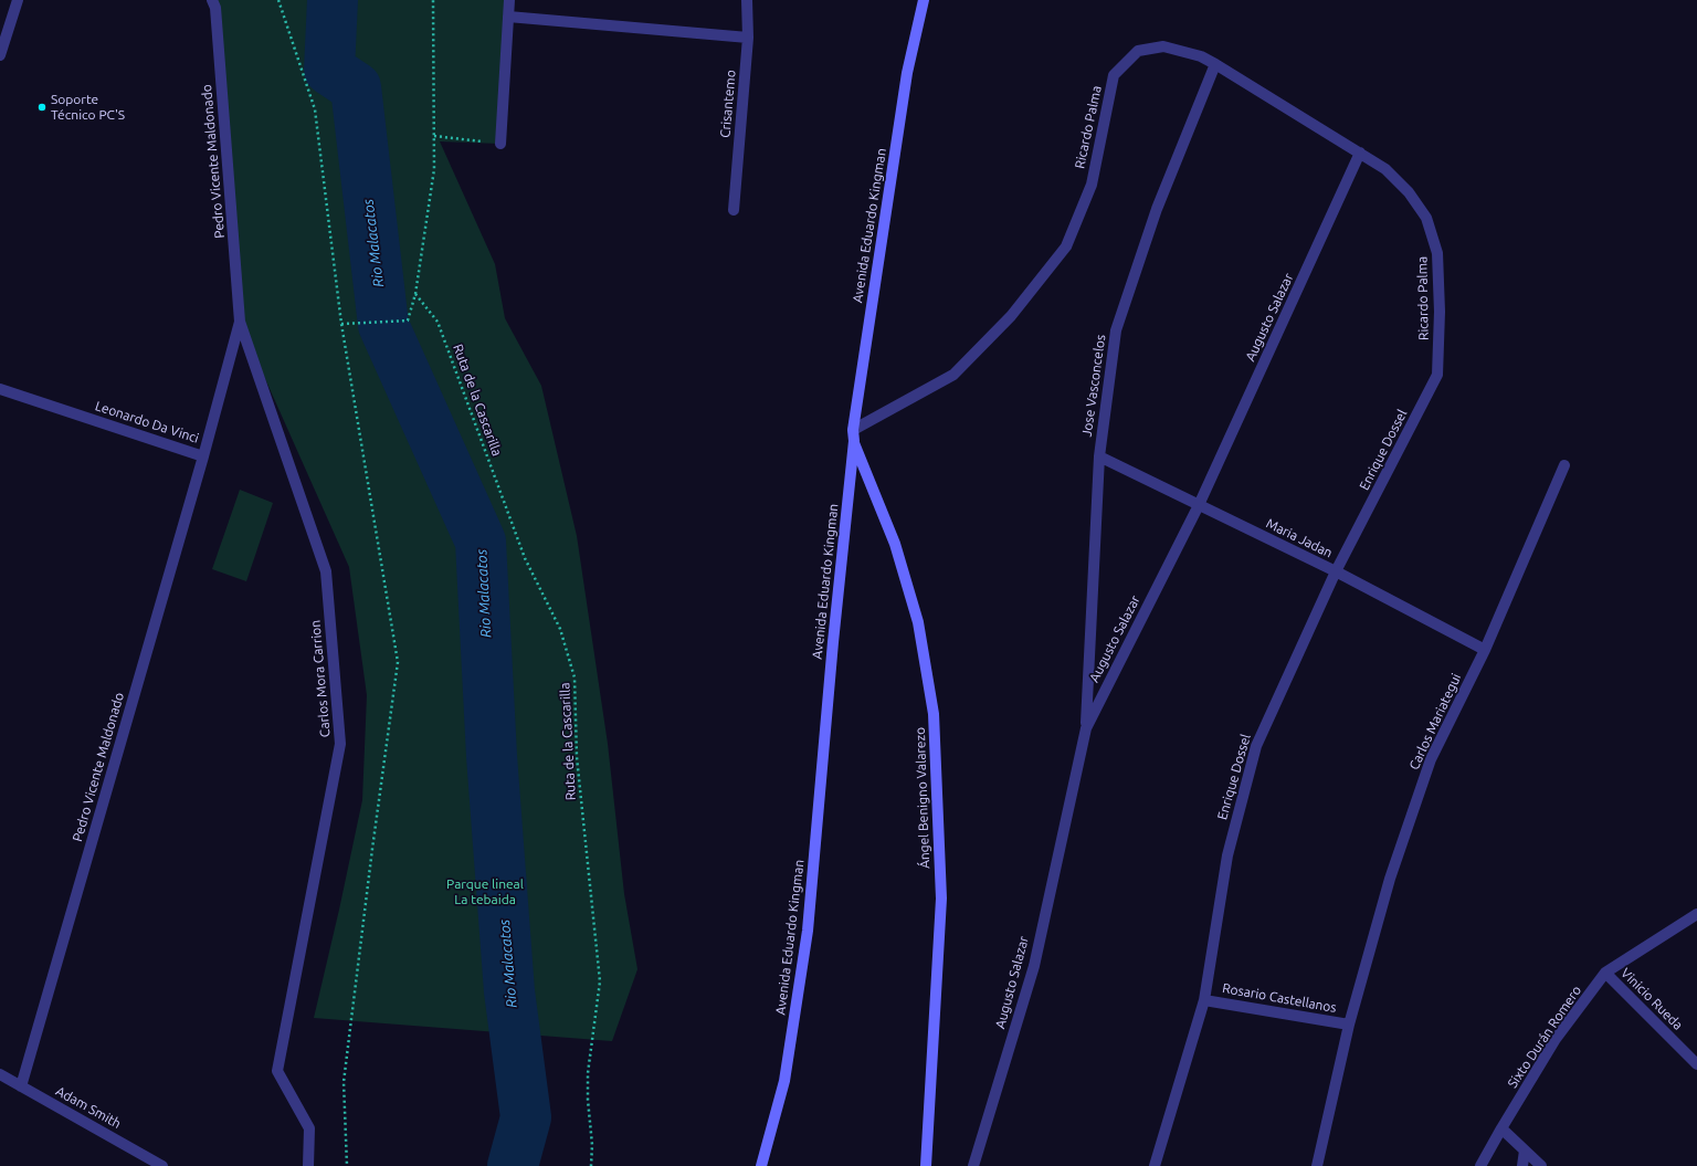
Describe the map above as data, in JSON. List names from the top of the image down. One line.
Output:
{"streets":{"main road":["Avenida Eduardo Kingman","Ángel Benigno Valarezo"],"street":["Crisantemo","Ricardo Palma","Pedro Vicente Maldonado","Augusto Salazar","Jose Vasconcelos","Leonardo Da Vinci","Enrique Dossel","Maria Jadan","Carlos Mora Carrion","Carlos Mariategui","Rosario Castellanos","Vinicio Rueda","Sixto Durán Romero","Adam Smith"],"path":["Ruta de la Cascarilla"]},"crossings":[["Ricardo Palma","Avenida Eduardo Kingman"],["Ricardo Palma","Augusto Salazar"],["Ricardo Palma","Jose Vasconcelos"],["Ricardo Palma","Enrique Dossel"],["Ricardo Palma","Ángel Benigno Valarezo"],["Pedro Vicente Maldonado","Leonardo Da Vinci"],["Pedro Vicente Maldonado","Carlos Mora Carrion"],["Pedro Vicente Maldonado","Adam Smith"],["Avenida Eduardo Kingman","Ángel Benigno Valarezo"],["Augusto Salazar","Jose Vasconcelos"],["Augusto Salazar","Maria Jadan"],["Jose Vasconcelos","Maria Jadan"],["Leonardo Da Vinci","Carlos Mora Carrion"],["Enrique Dossel","Maria Jadan"],["Enrique Dossel","Rosario Castellanos"],["Maria Jadan","Carlos Mariategui"],["Carlos Mariategui","Rosario Castellanos"],["Vinicio Rueda","Sixto Durán Romero"]],"water":["Rio Malacatos"],"parks":["Parque lineal La tebaida"],"places":["Soporte Técnico PC'S"]}
